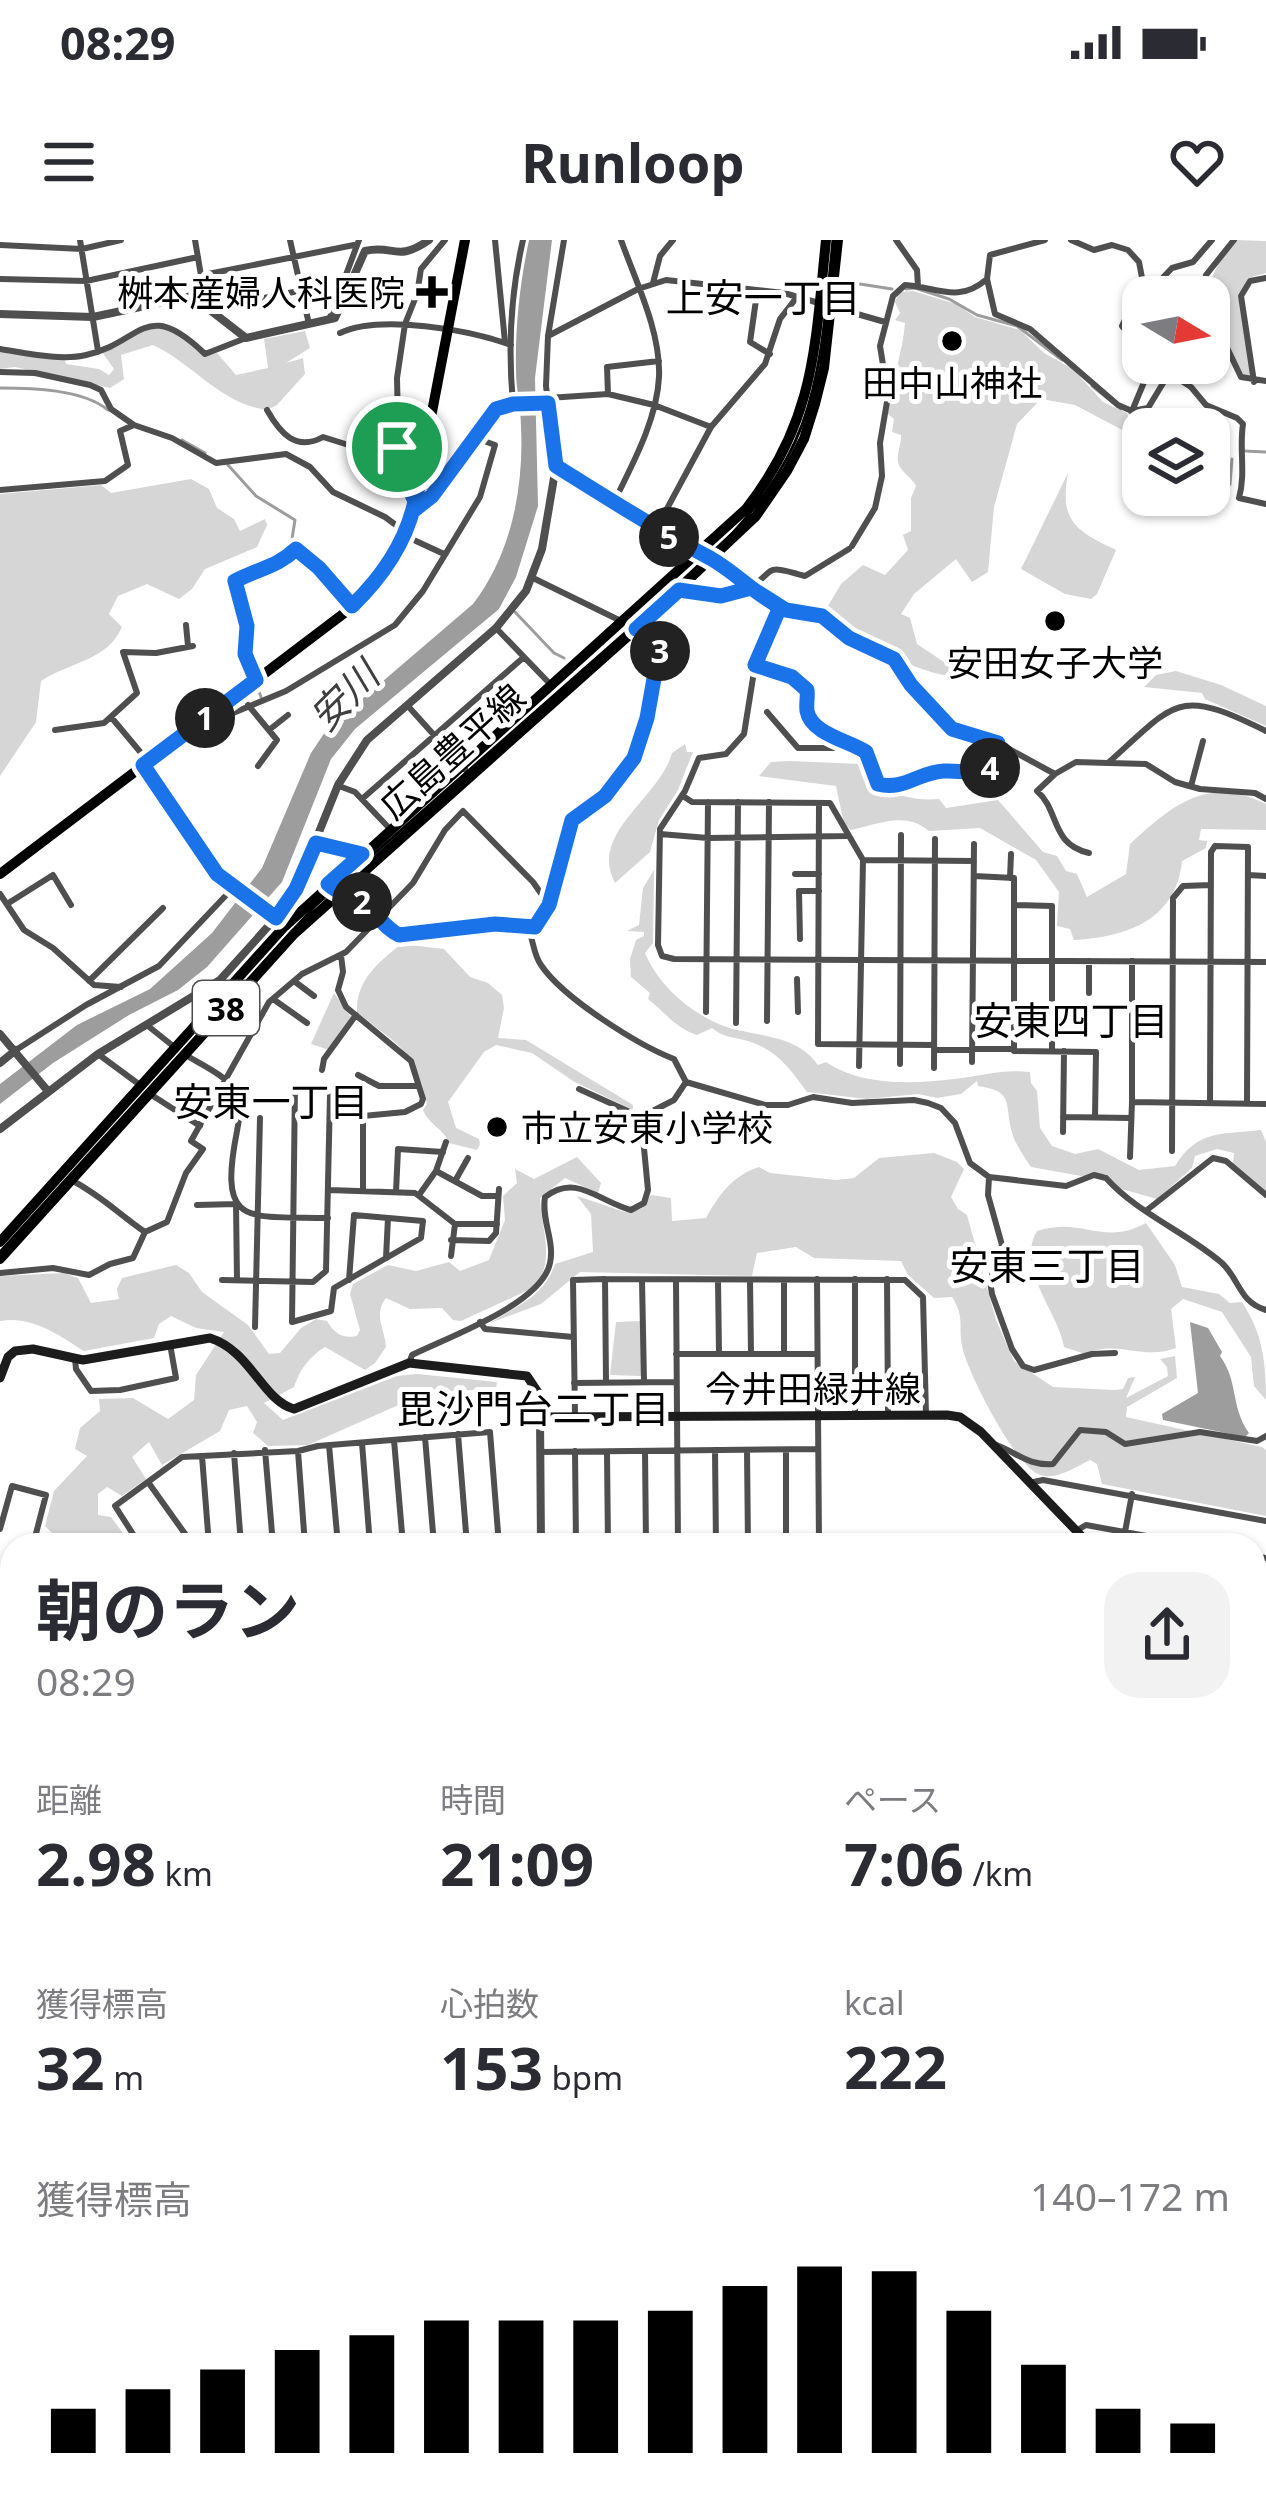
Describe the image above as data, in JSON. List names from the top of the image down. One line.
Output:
{"streets":{"main road":["広島豊平線","38","今井田緑井線"]},"districts":["上安一丁目","安東四丁目","安東一丁目","安東三丁目","毘沙門台二丁目"],"water":["安川"],"places":{"health":["桝本産婦人科医院"],"other":["田中山神社","安田女子大学","市立安東小学校"]},"north":"right","page":{"status":"08:29","header":"Runloop","pins":["5","3","1","4","2"],"heading":["朝のラン","08:29"],"stats":[["距離","2.98 km"],["時間","21:09"],["ペース","7:06 /km"],["獲得標高","32 m"],["心拍数","153 bpm"],["kcal","222"]],"chart":["獲得標高","140–172 m"]}}
